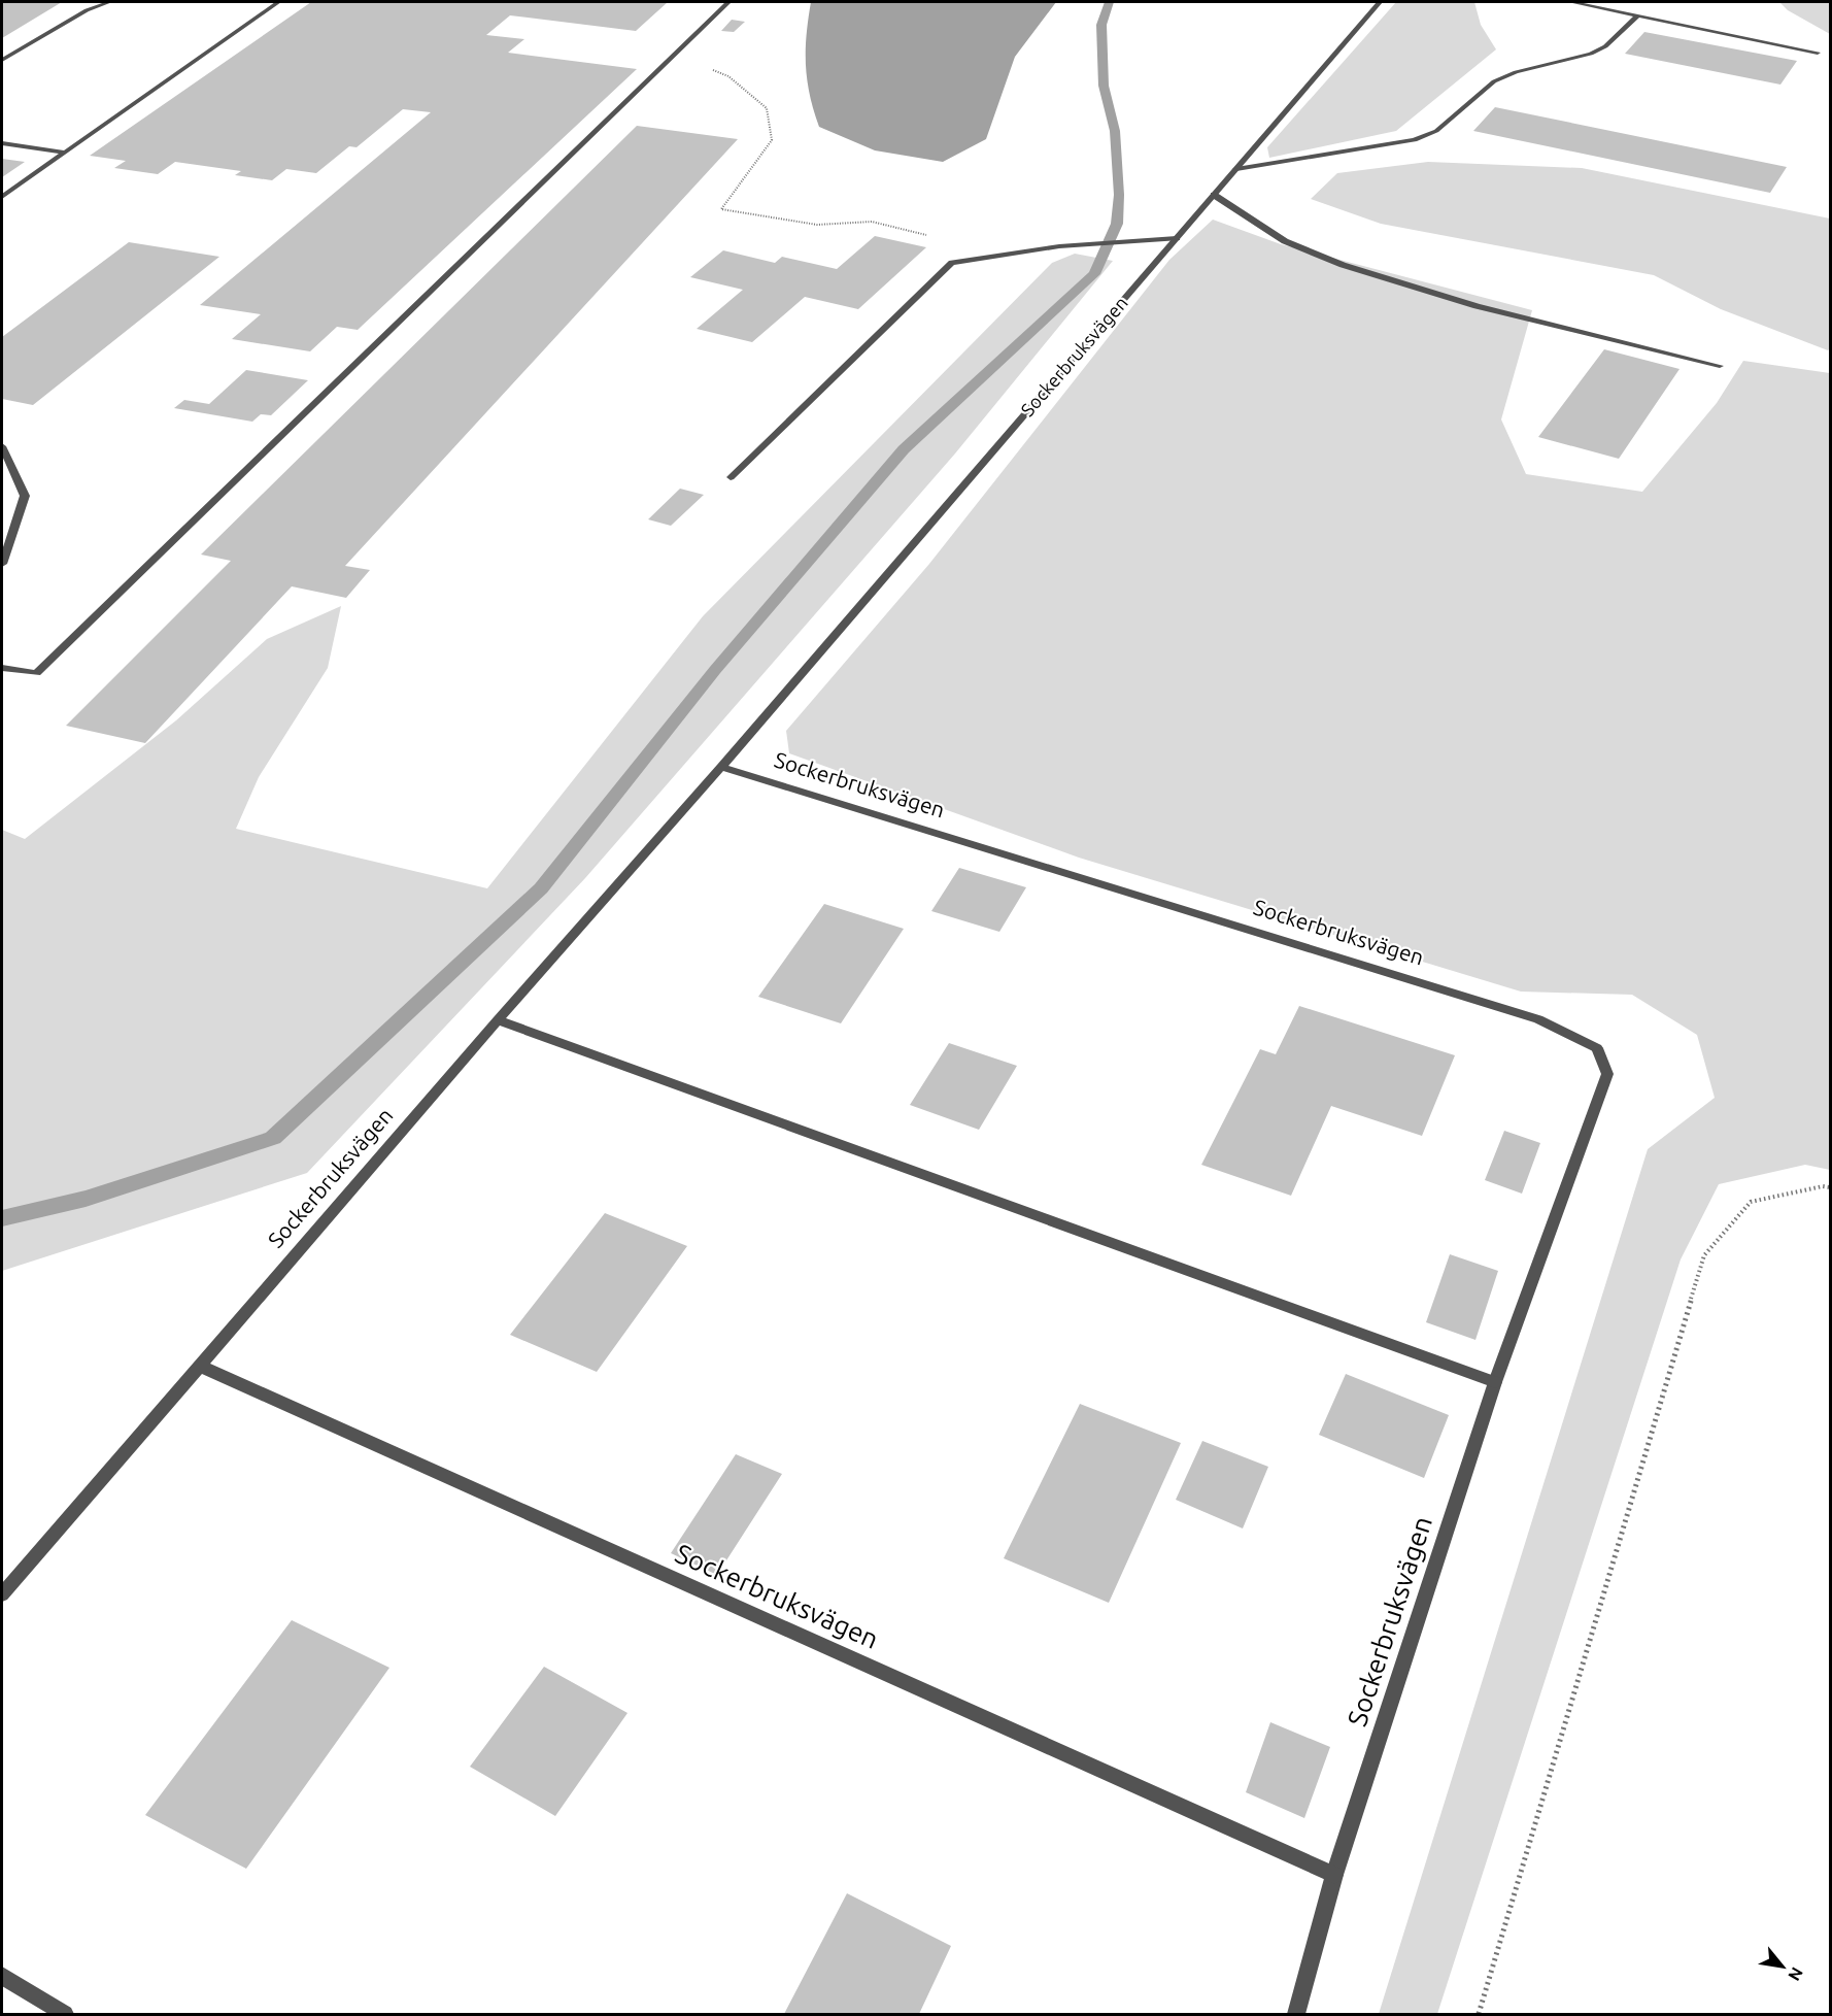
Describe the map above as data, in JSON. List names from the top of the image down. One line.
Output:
{"streets":{"street":["Sockerbruksvägen"]},"north":"bottom right"}
